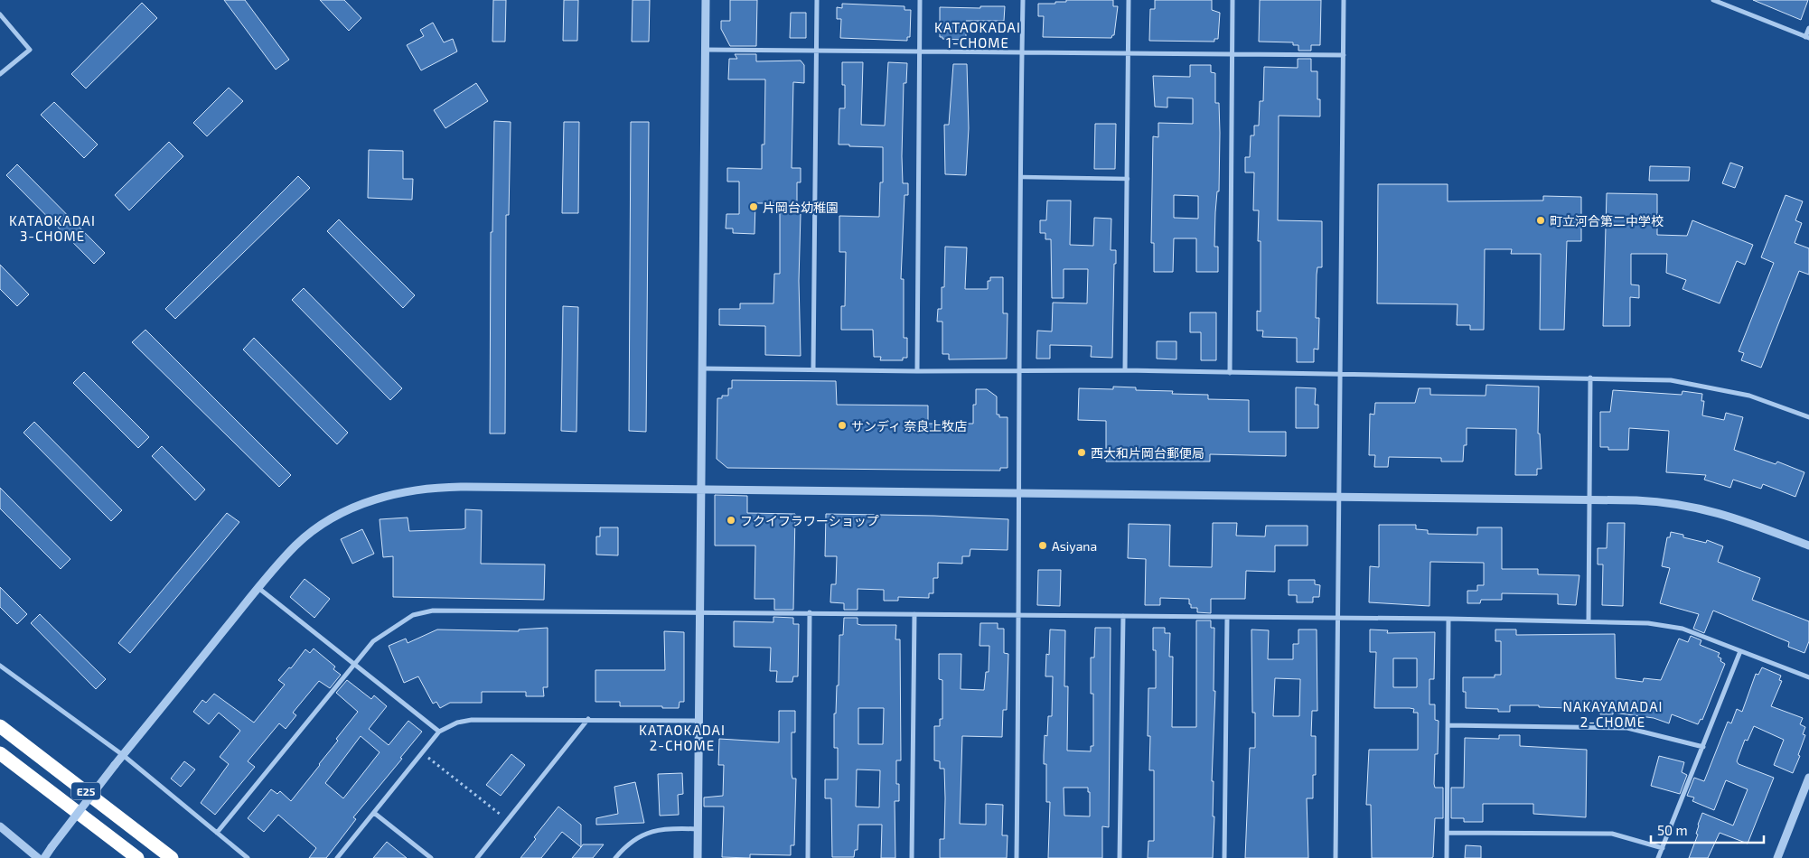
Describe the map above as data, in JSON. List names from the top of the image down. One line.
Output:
{"streets":{"highway":["E25"]},"districts":["KATAOKADAI 1-CHOME","KATAOKADAI 3-CHOME","NAKAYAMADAI 2-CHOME","KATAOKADAI 2-CHOME"],"places":["片岡台幼稚園","町立河合第二中学校","サンディ 奈良上牧店","西大和片岡台郵便局","フクイフラワーショップ","Asiyana"],"scale_bar":"50 m"}
